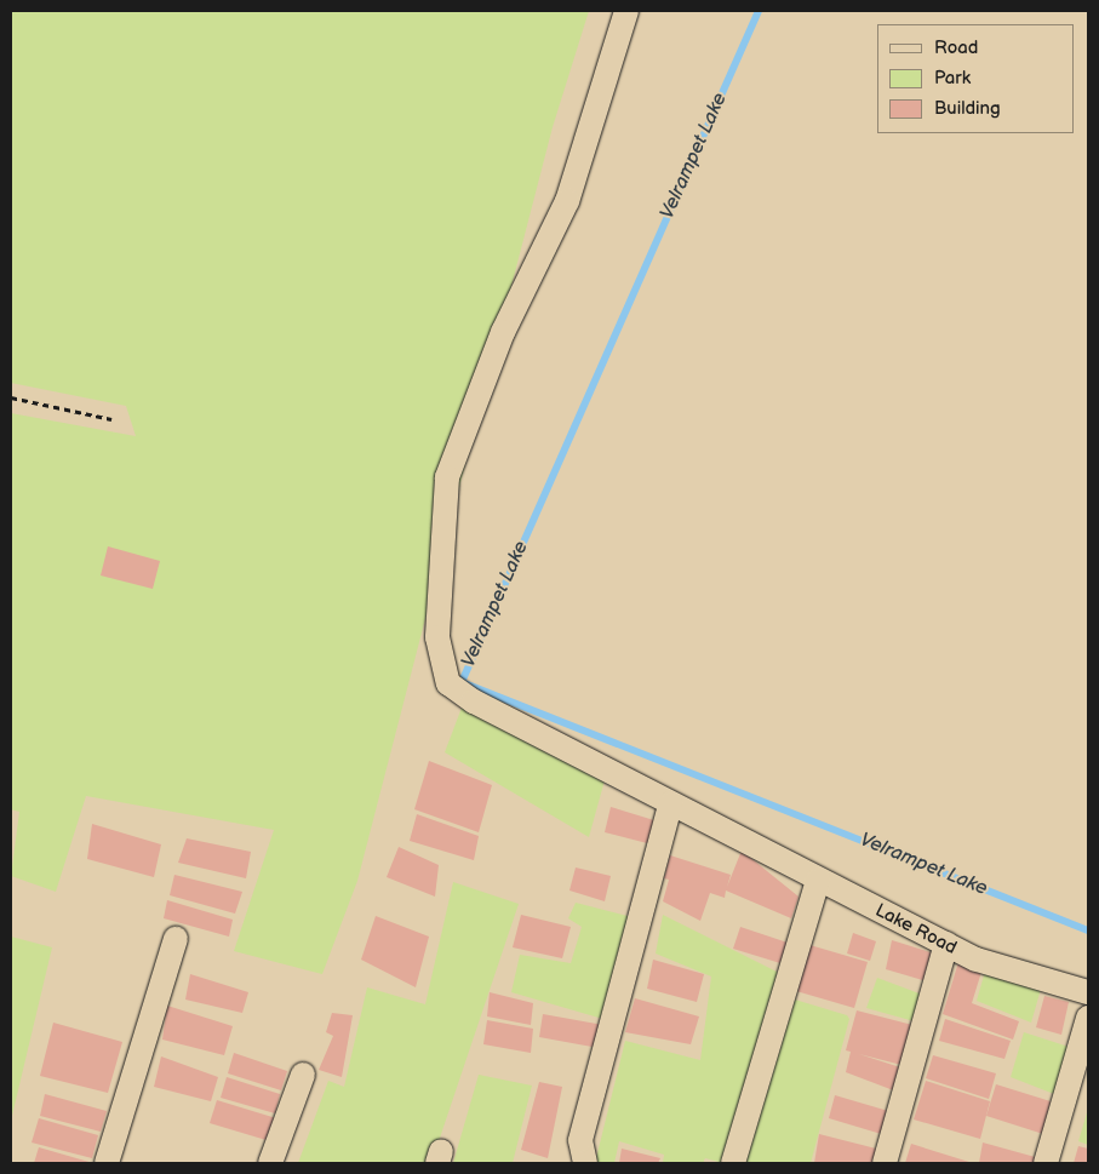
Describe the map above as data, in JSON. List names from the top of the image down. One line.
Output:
{"streets":{"street":["Lake Road"]},"water":["Velrampet Lake"],"legend":["Road","Park","Building"]}
